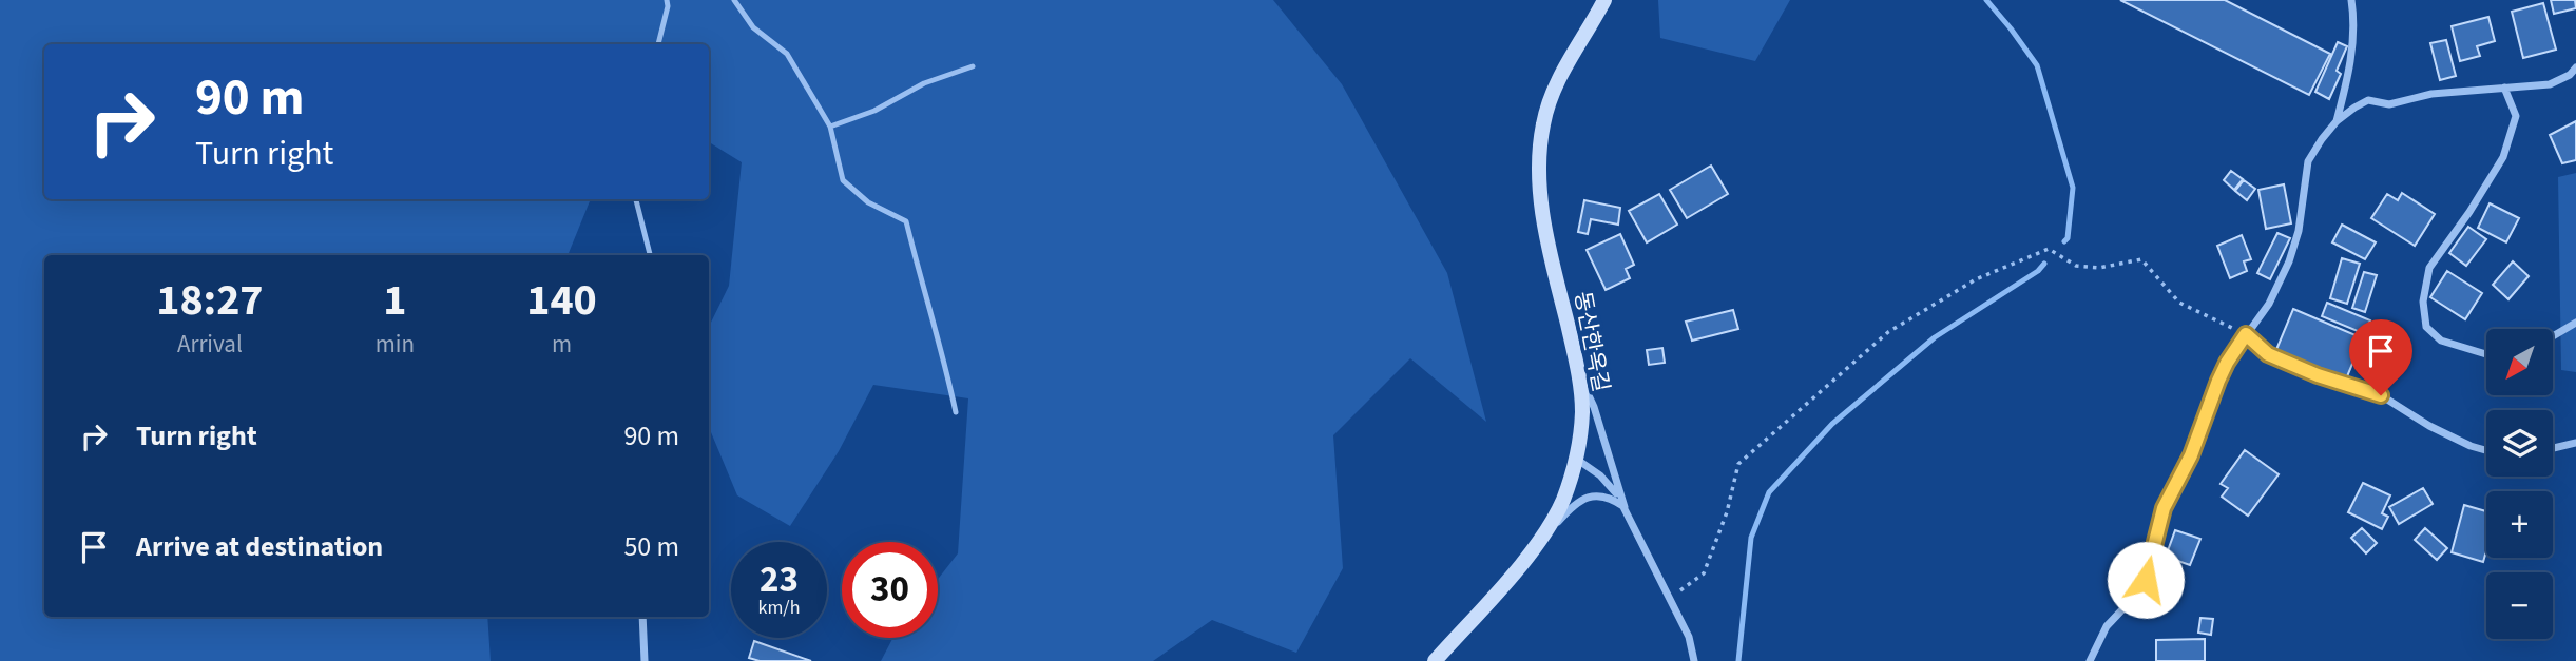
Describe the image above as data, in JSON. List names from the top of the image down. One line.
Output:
{"streets":{"street":["동산한옥길"]},"north":"bottom left","page":{"turn":["90 m","Turn right"],"eta":["18:27","Arrival","1","min","140","m"],"map_buttons":["+","−"],"list":[{"name":"Turn right","value":"90 m"},{"name":"Arrive at destination","value":"50 m"}],"speed":"23 km/h","limit":"30"}}
